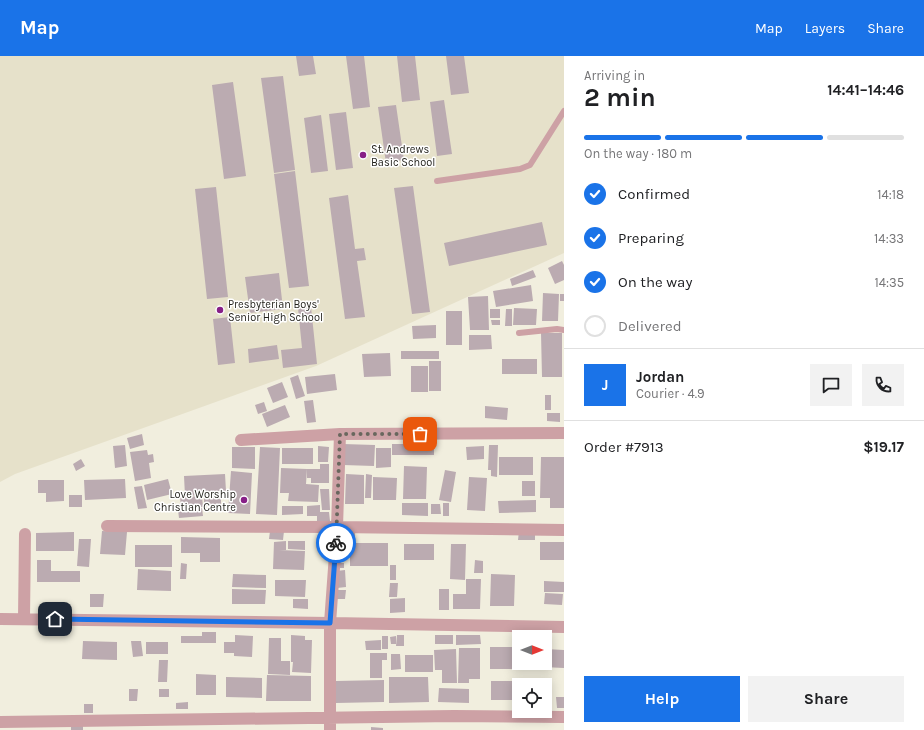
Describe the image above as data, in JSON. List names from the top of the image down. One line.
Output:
{"places":["St. Andrews Basic School","Presbyterian Boys' Senior High School","Love Worship Christian Centre"],"north":"right","page":{"header":"Map","nav":["Map","Layers","Share"],"heading":["2 min","Arriving in","14:41–14:46"],"panel":["Jordan","Courier · 4.9","Order #7913","$19.17"],"bar":"On the way · 180 m","list":[["Confirmed","14:18"],["Preparing","14:33"],["On the way","14:35"],"Delivered"],"round":"J","buttons":["Help","Share"]}}
